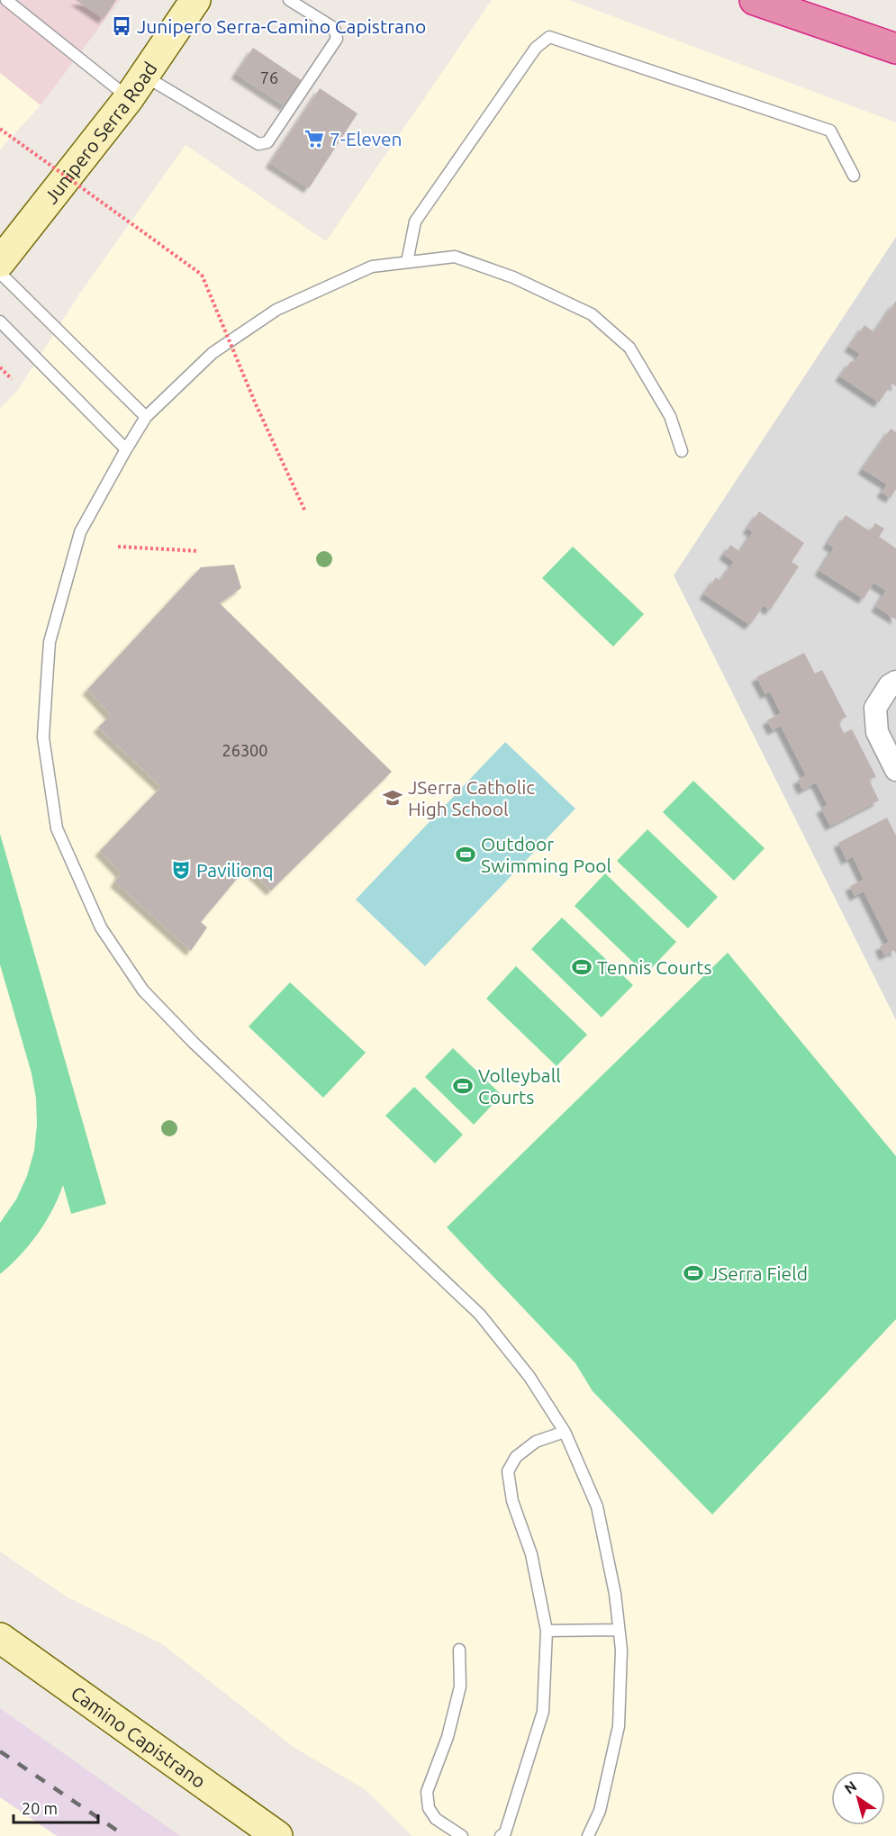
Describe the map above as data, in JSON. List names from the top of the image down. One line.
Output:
{"streets":{"main road":["Junipero Serra Road","Camino Capistrano"]},"places":{"bus stop":["Junipero Serra-Camino Capistrano"],"supermarket":["7-Eleven"],"school or university":["JSerra Catholic High School"],"sports":["Outdoor Swimming Pool","Tennis Courts","Volleyball Courts","JSerra Field"],"theatre":["Pavilionq"]},"house_numbers":["76","26300"],"scale_bar":"20 m","north":"top left"}
